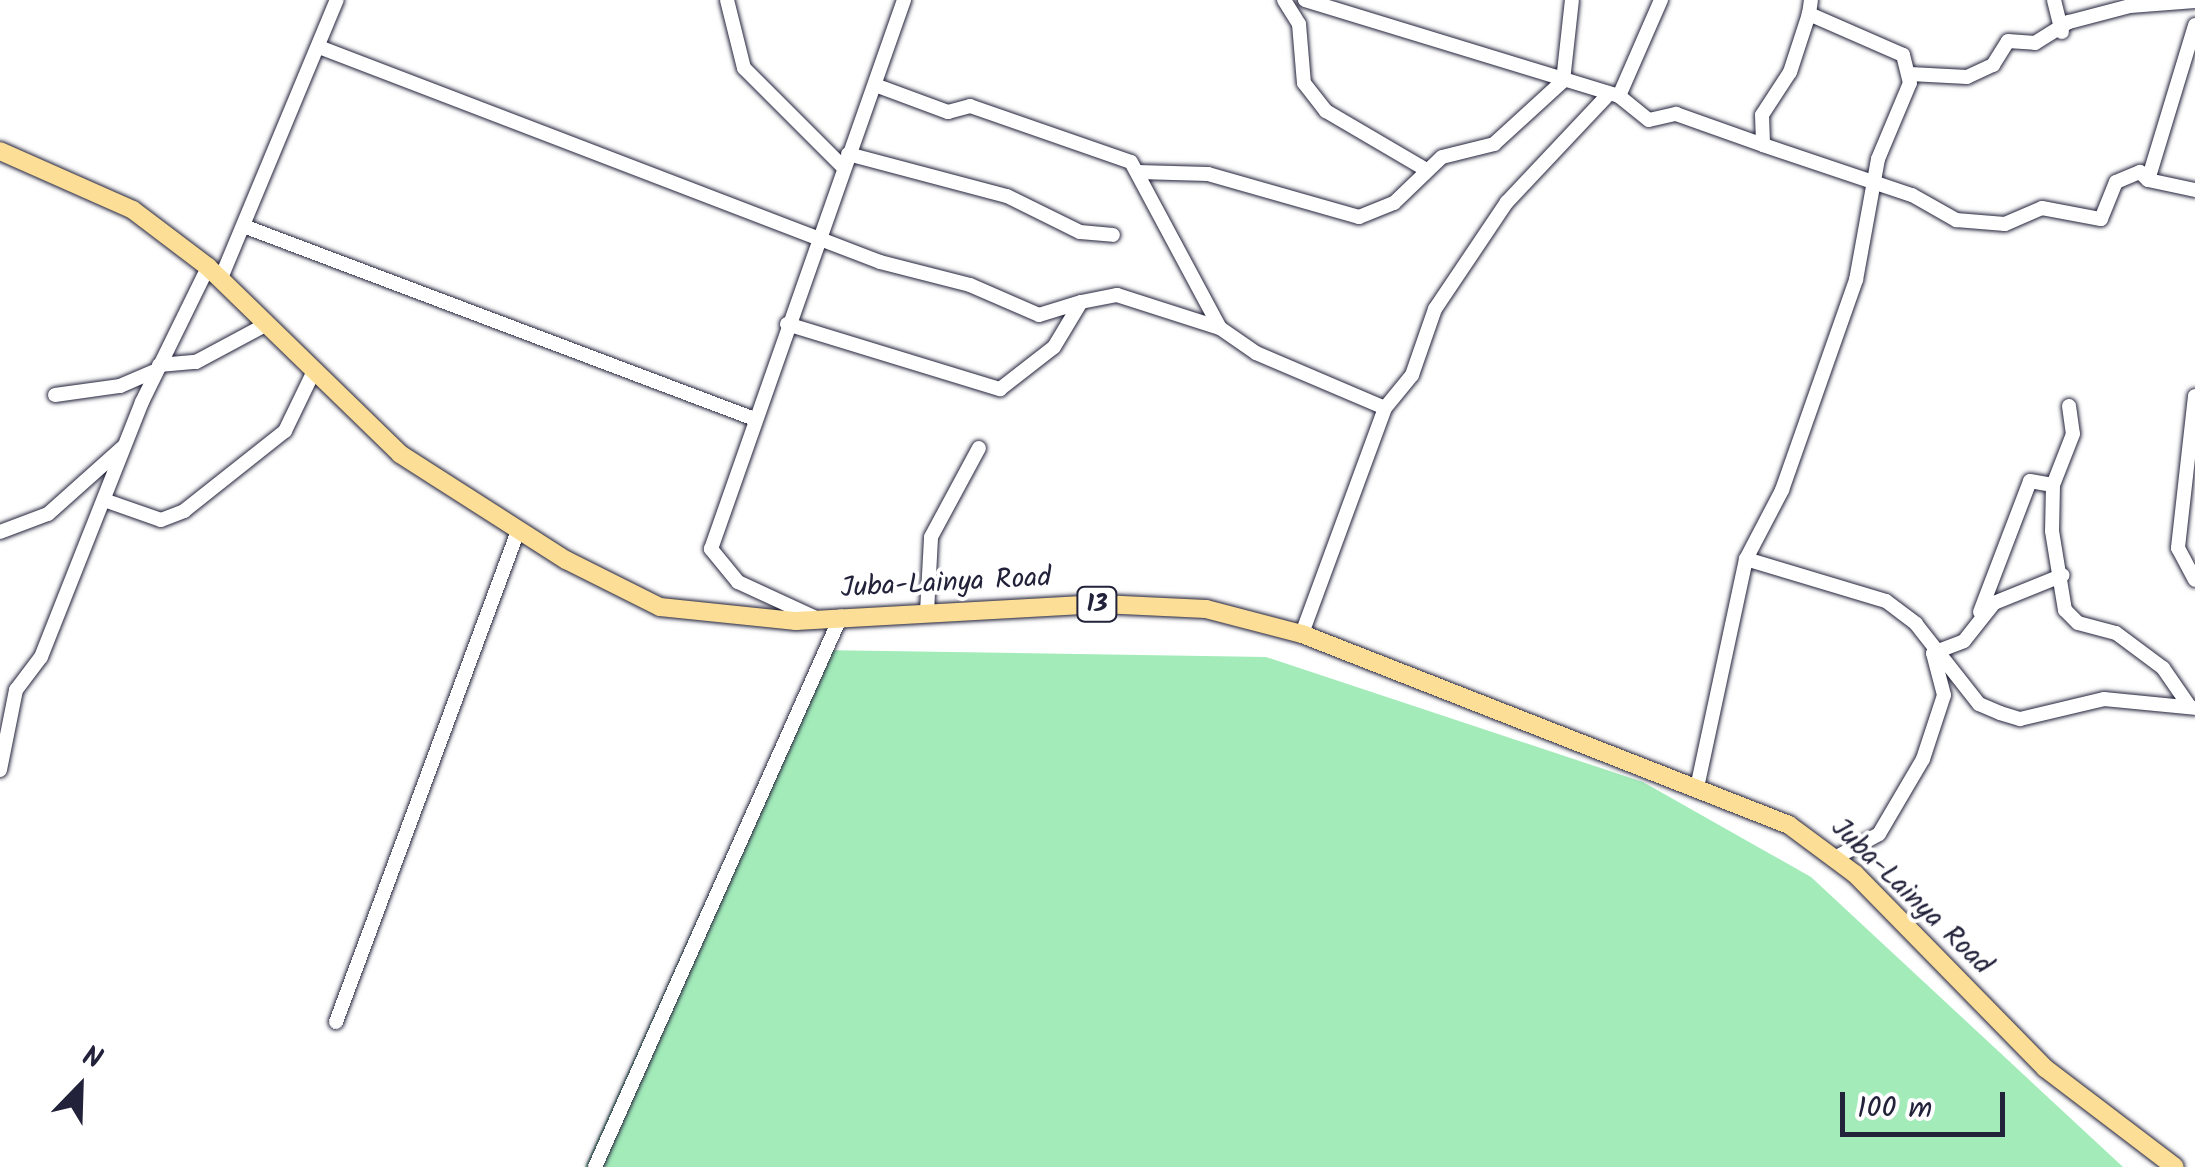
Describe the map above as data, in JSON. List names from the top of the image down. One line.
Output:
{"streets":{"main road":["Juba-Lainya Road","13"]},"scale_bar":"100 m","north":"top right"}
